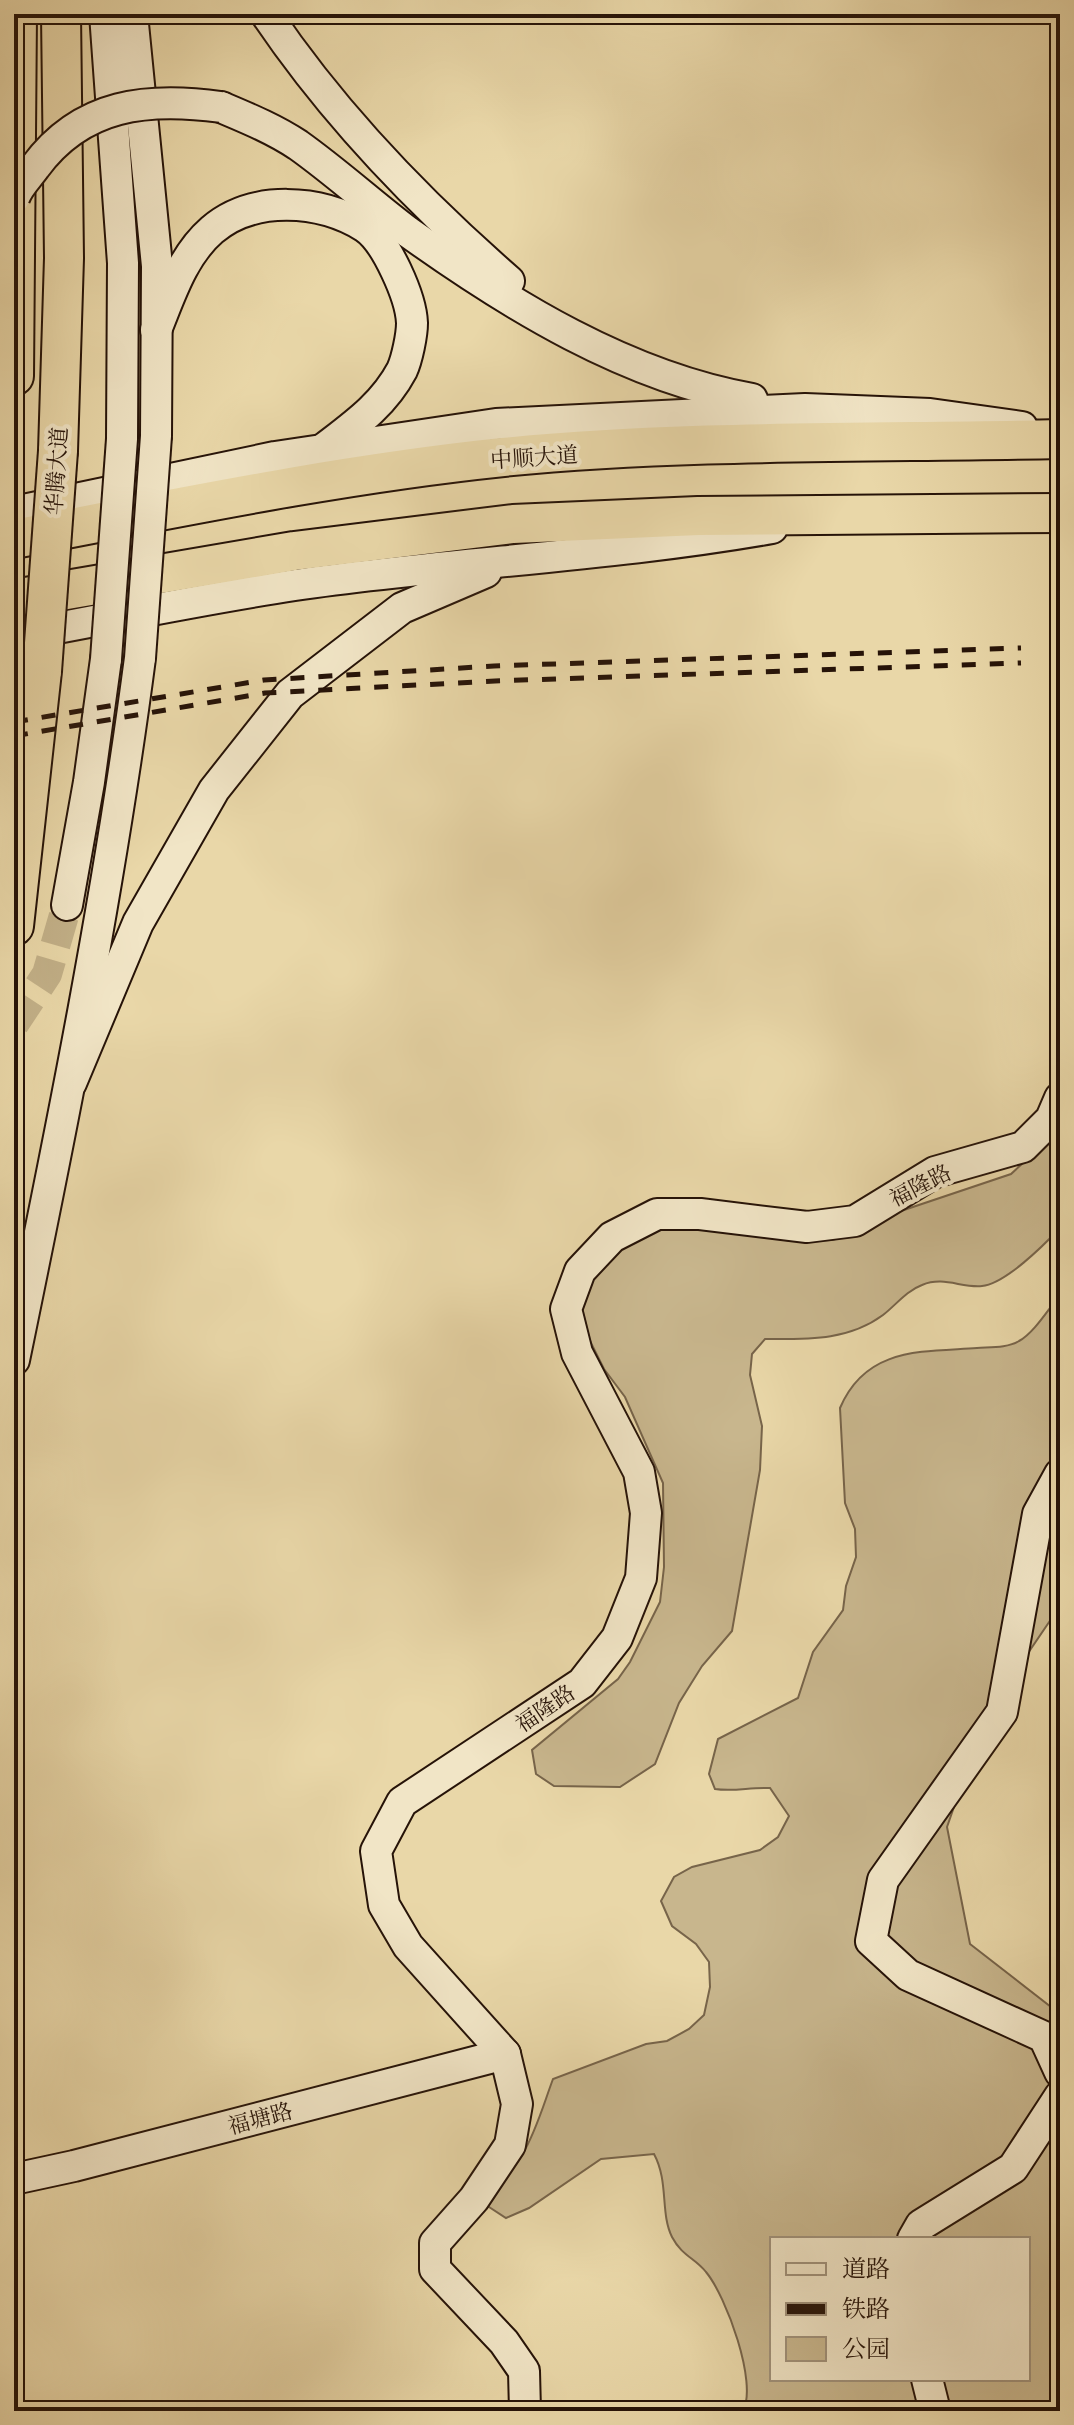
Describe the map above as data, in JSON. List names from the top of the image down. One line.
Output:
{"streets":{"highway":["中顺大道","华腾大道"],"main road":["福隆路","福塘路"]},"crossings":[["福隆路","福塘路"]],"legend":["道路","铁路","公园"]}
